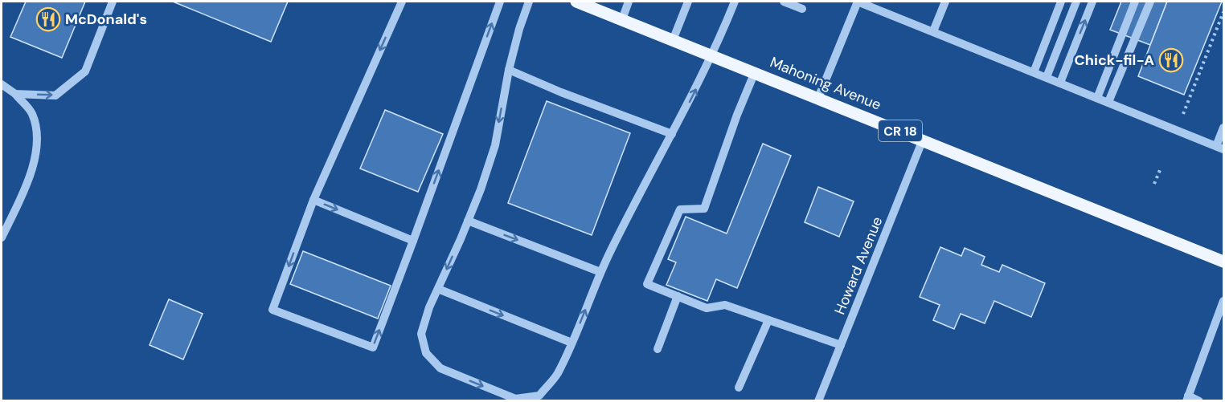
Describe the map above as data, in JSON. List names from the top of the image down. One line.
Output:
{"streets":{"main road":["Mahoning Avenue","CR 18"],"street":["Howard Avenue"]},"crossings":[["Mahoning Avenue","Howard Avenue"]],"places":{"restaurant":["McDonald's","Chick-fil-A"]}}
